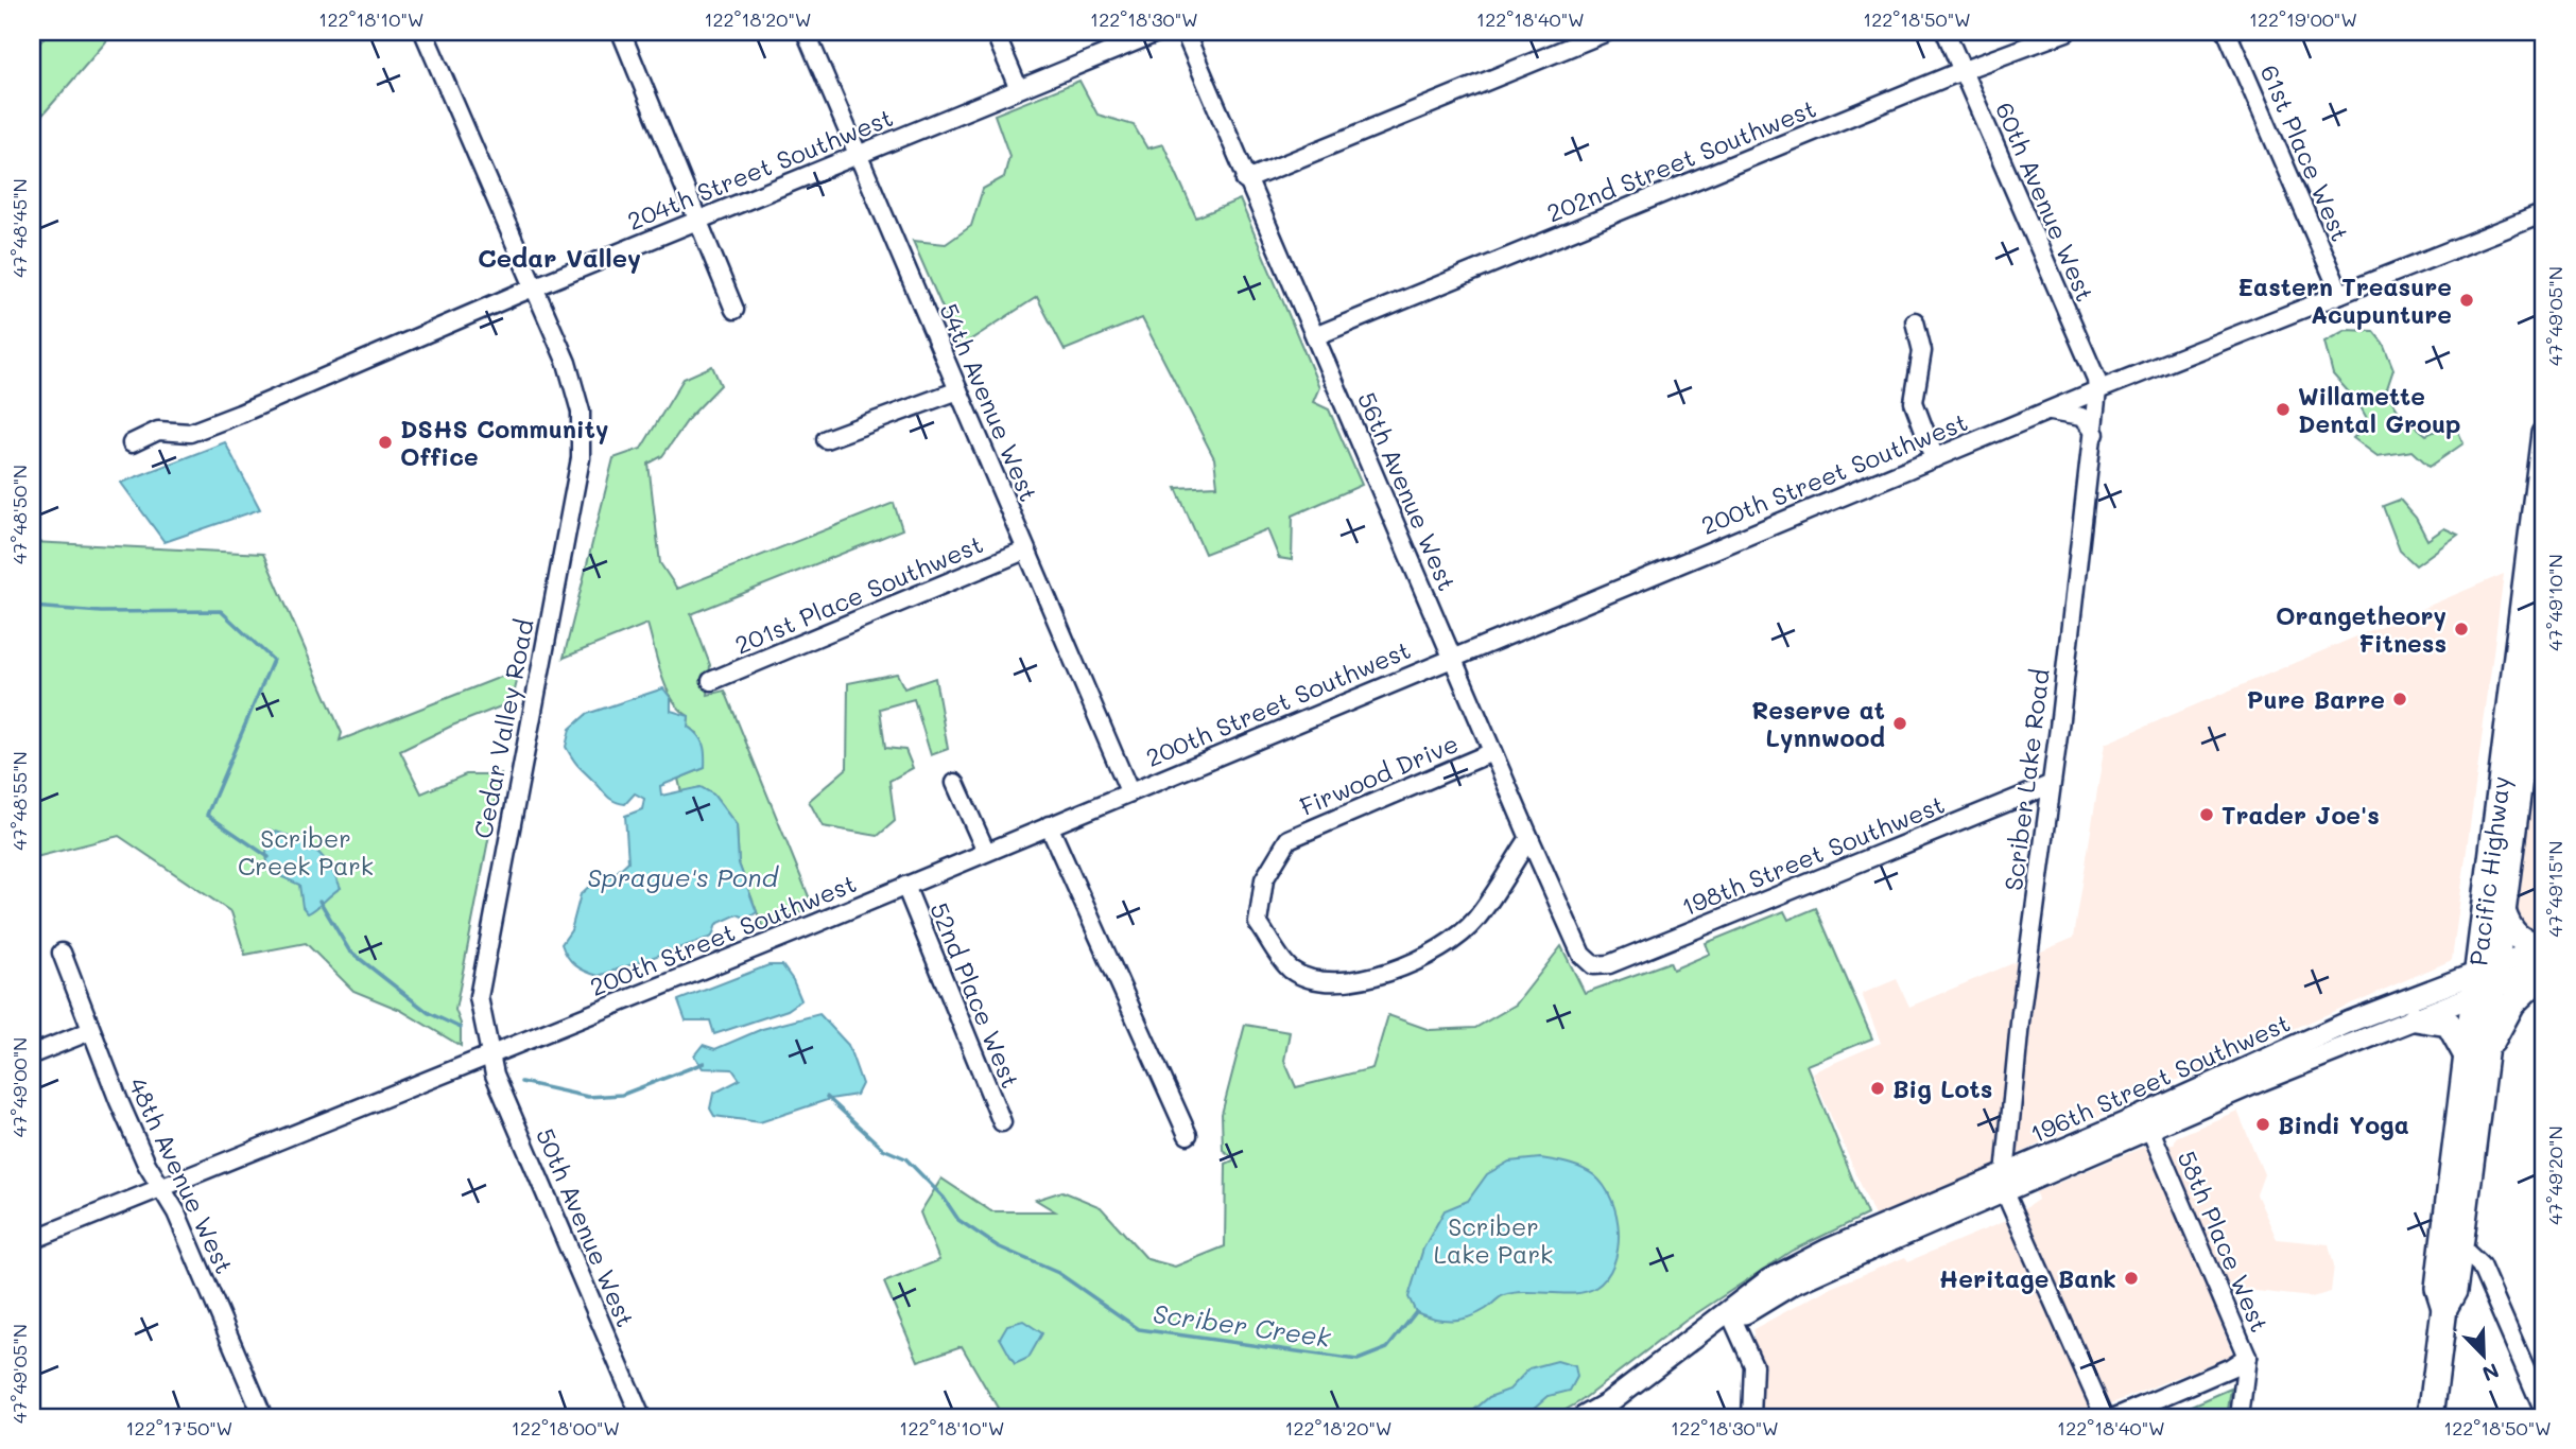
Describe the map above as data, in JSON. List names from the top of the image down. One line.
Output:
{"streets":{"highway":["Pacific Highway"],"main road":["196th Street Southwest"],"street":["61st Place West","202nd Street Southwest","204th Street Southwest","60th Avenue West","54th Avenue West","200th Street Southwest","56th Avenue West","201st Place Southwest","Cedar Valley Road","Firwood Drive","Scriber Lake Road","198th Street Southwest","52nd Place West","48th Avenue West","50th Avenue West","58th Place West"]},"crossings":[["61st Place West","200th Street Southwest"],["202nd Street Southwest","60th Avenue West"],["202nd Street Southwest","56th Avenue West"],["204th Street Southwest","54th Avenue West"],["204th Street Southwest","Cedar Valley Road"],["60th Avenue West","200th Street Southwest"],["60th Avenue West","Scriber Lake Road"],["54th Avenue West","200th Street Southwest"],["54th Avenue West","201st Place Southwest"],["200th Street Southwest","56th Avenue West"],["200th Street Southwest","Cedar Valley Road"],["200th Street Southwest","Scriber Lake Road"],["200th Street Southwest","52nd Place West"],["200th Street Southwest","48th Avenue West"],["200th Street Southwest","50th Avenue West"],["56th Avenue West","Firwood Drive"],["56th Avenue West","198th Street Southwest"],["Cedar Valley Road","50th Avenue West"],["Scriber Lake Road","198th Street Southwest"],["Scriber Lake Road","196th Street Southwest"],["Pacific Highway","196th Street Southwest"],["196th Street Southwest","58th Place West"]],"districts":["Cedar Valley"],"water":["Sprague's Pond","Scriber Creek"],"parks":["Scriber Creek Park","Scriber Lake Park"],"places":["Eastern Treasure Acupunture","Willamette Dental Group","DSHS Community Office","Orangetheory Fitness","Pure Barre","Reserve at Lynnwood","Trader Joe's","Big Lots","Bindi Yoga","Heritage Bank"],"north":"bottom right","coordinates":["122°18'10\"W","122°18'20\"W","122°18'30\"W","122°18'40\"W","122°18'50\"W","122°19'00\"W","47°48'45\"N","47°49'05\"N","47°48'50\"N","47°49'10\"N","47°48'55\"N","47°49'15\"N","47°49'00\"N","47°49'20\"N","122°17'50\"W","122°18'00\"W"]}
